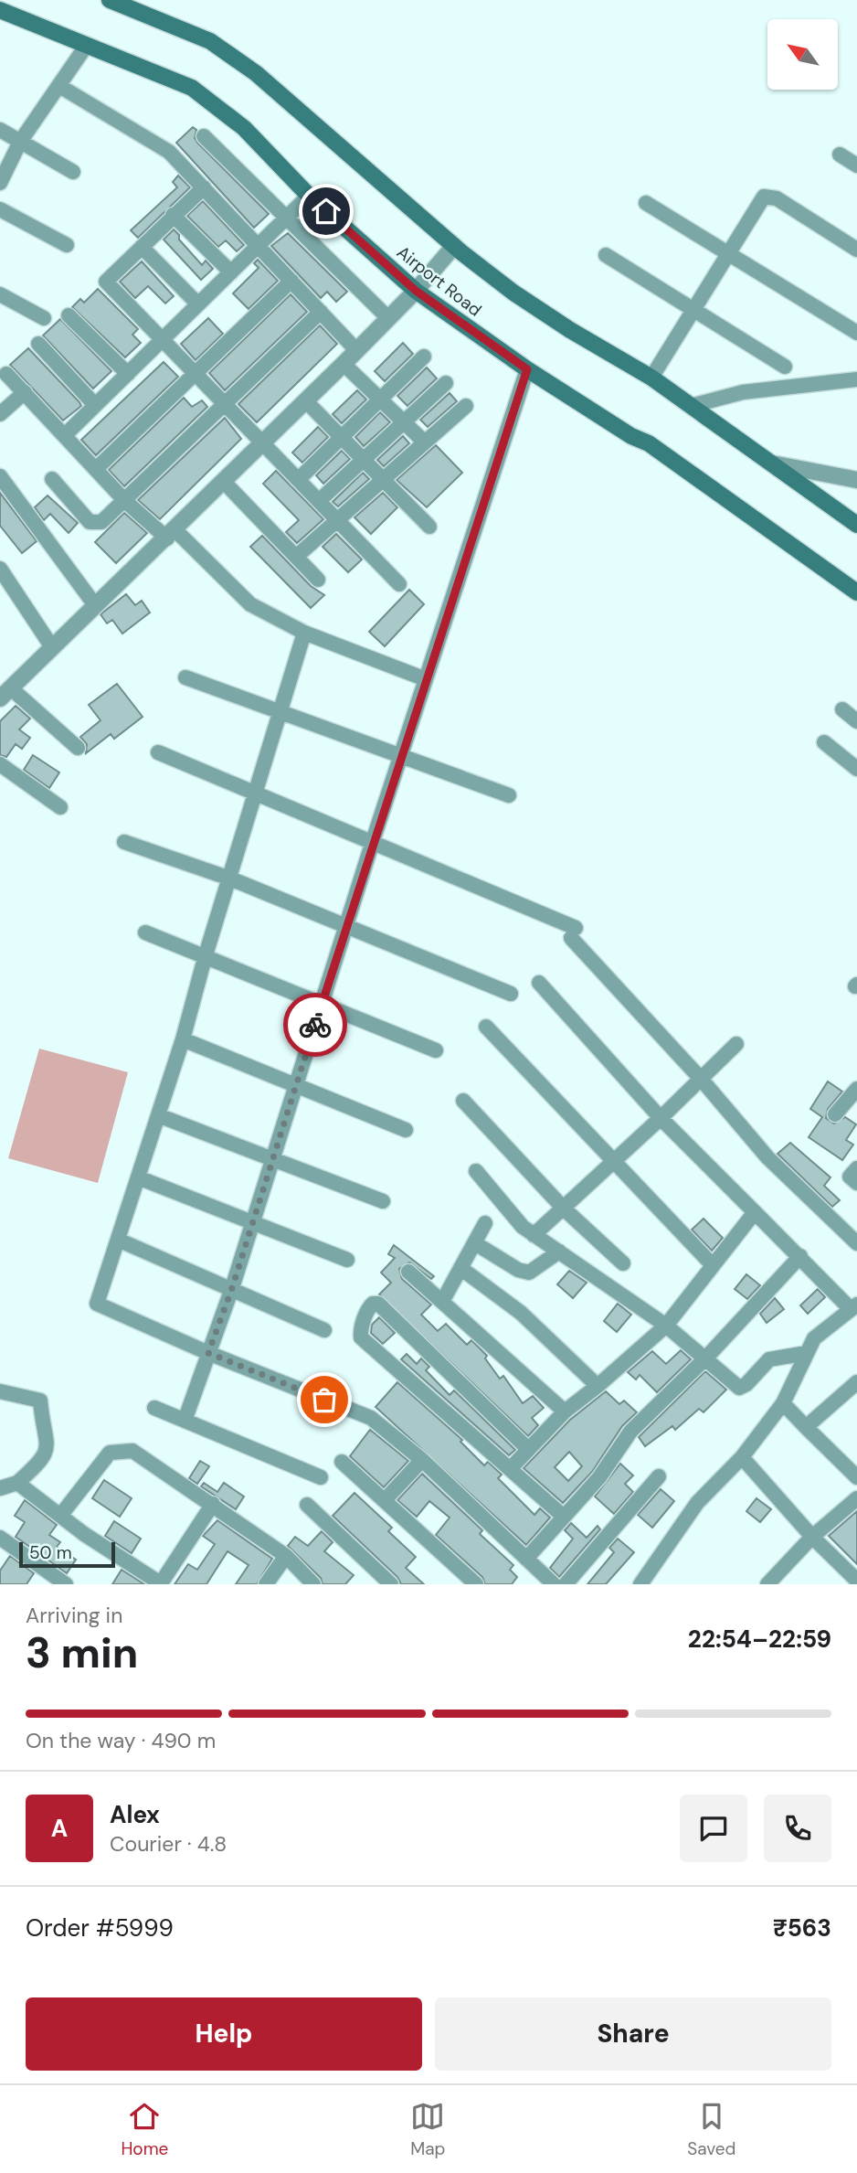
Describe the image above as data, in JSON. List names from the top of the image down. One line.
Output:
{"streets":{"main road":["Airport Road"]},"scale_bar":"50 m","north":"top left","page":{"scale":"50 m","heading":["3 min","Arriving in","22:54–22:59"],"panel":["Alex","Courier · 4.8","Order #5999","₹563"],"bar":"On the way · 490 m","round":"A","buttons":["Help","Share"],"tabs":["Home","Map","Saved"]}}
